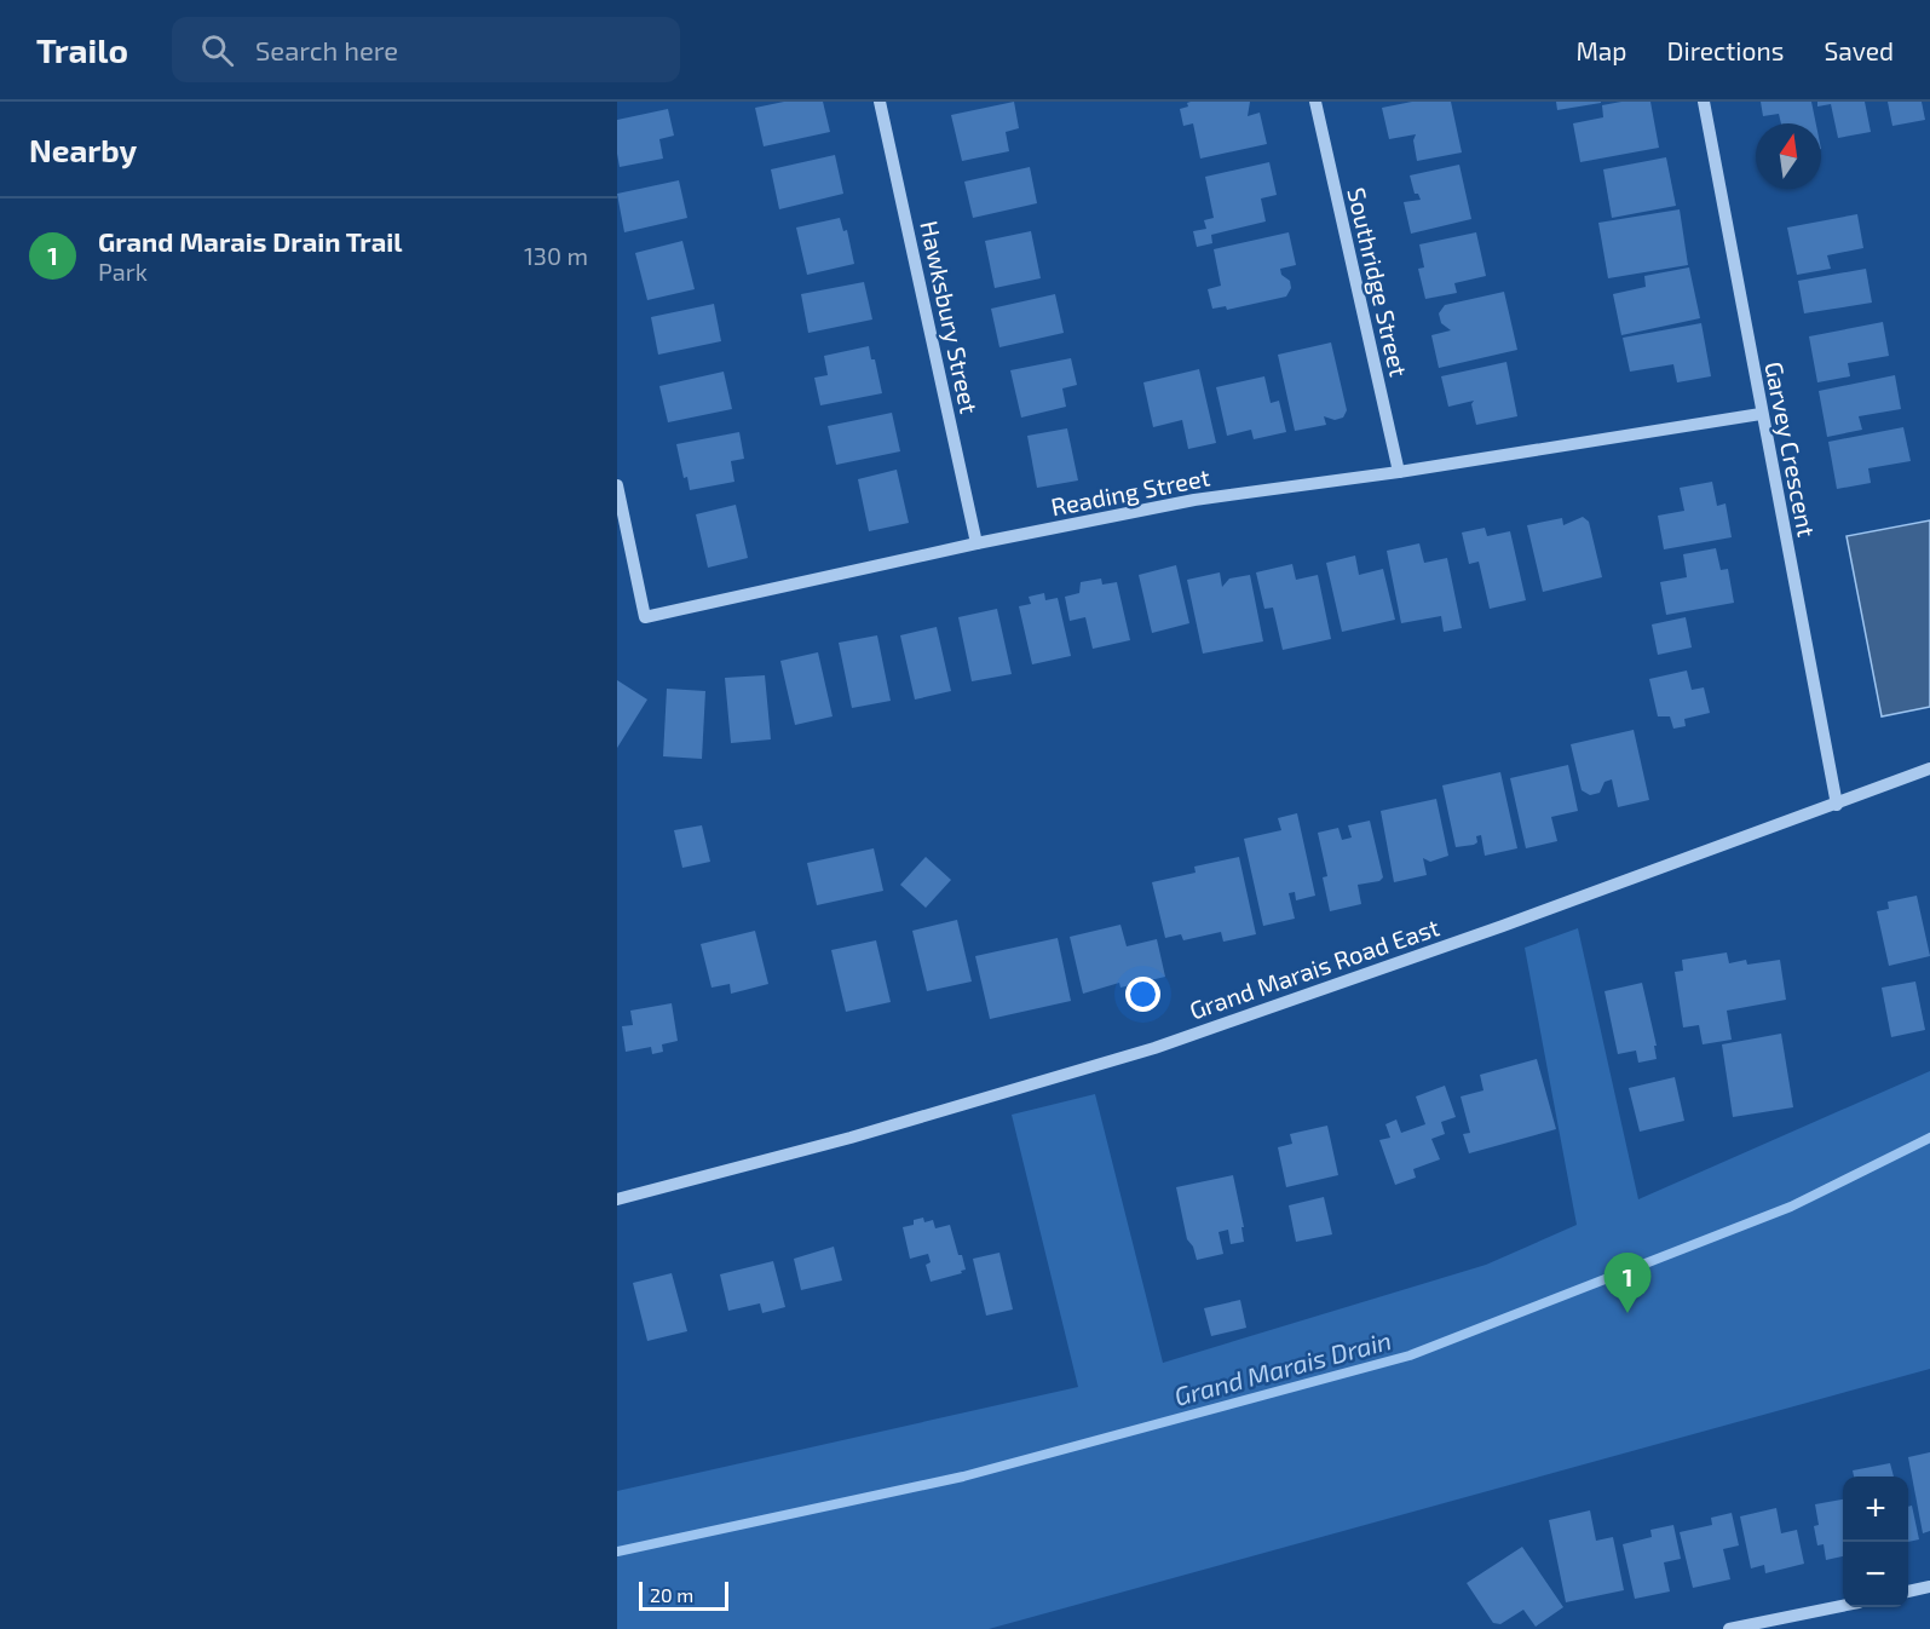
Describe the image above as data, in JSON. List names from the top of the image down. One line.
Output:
{"streets":{"street":["Southridge Street","Hawksbury Street","Garvey Crescent","Reading Street","Grand Marais Road East"]},"crossings":[["Southridge Street","Reading Street"],["Hawksbury Street","Reading Street"],["Garvey Crescent","Reading Street"],["Garvey Crescent","Grand Marais Road East"]],"water":["Grand Marais Drain"],"scale_bar":"20 m","north":"top","page":{"header":"Trailo","search":"Search here","nav":["Map","Directions","Saved"],"heading":"Nearby","list":[{"mark":"1","name":"Grand Marais Drain Trail","note":"Park","value":"130 m"}],"pins":"1","map_buttons":["+","−"],"scale":"20 m"}}
